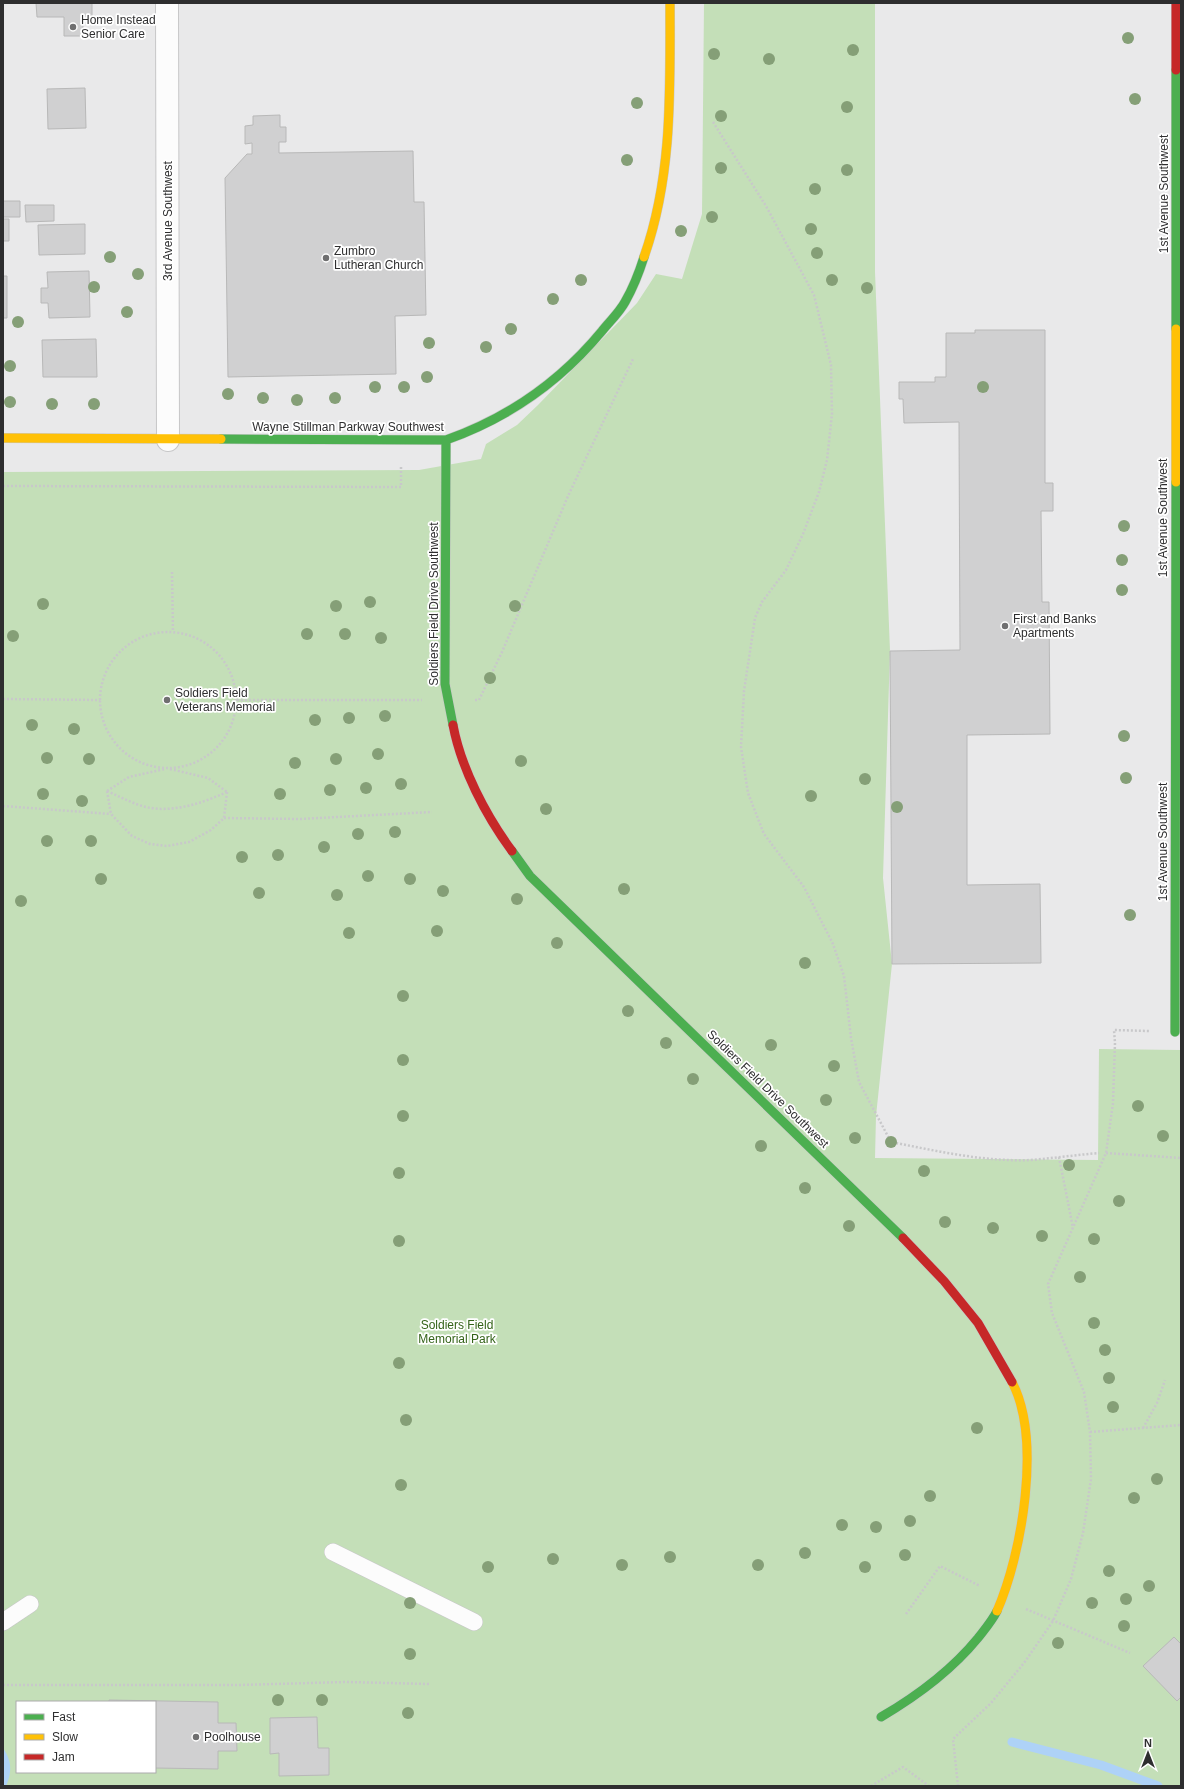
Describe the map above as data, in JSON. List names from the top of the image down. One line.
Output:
{"streets":{"street":["1st Avenue Southwest","3rd Avenue Southwest","Wayne Stillman Parkway Southwest","Soldiers Field Drive Southwest"]},"crossings":[["3rd Avenue Southwest","Wayne Stillman Parkway Southwest"],["Wayne Stillman Parkway Southwest","Soldiers Field Drive Southwest"]],"parks":["Soldiers Field Memorial Park"],"places":["Home Instead Senior Care","Zumbro Lutheran Church","First and Banks Apartments","Soldiers Field Veterans Memorial","Poolhouse"],"legend":["Fast","Slow","Jam"],"north":"top"}
